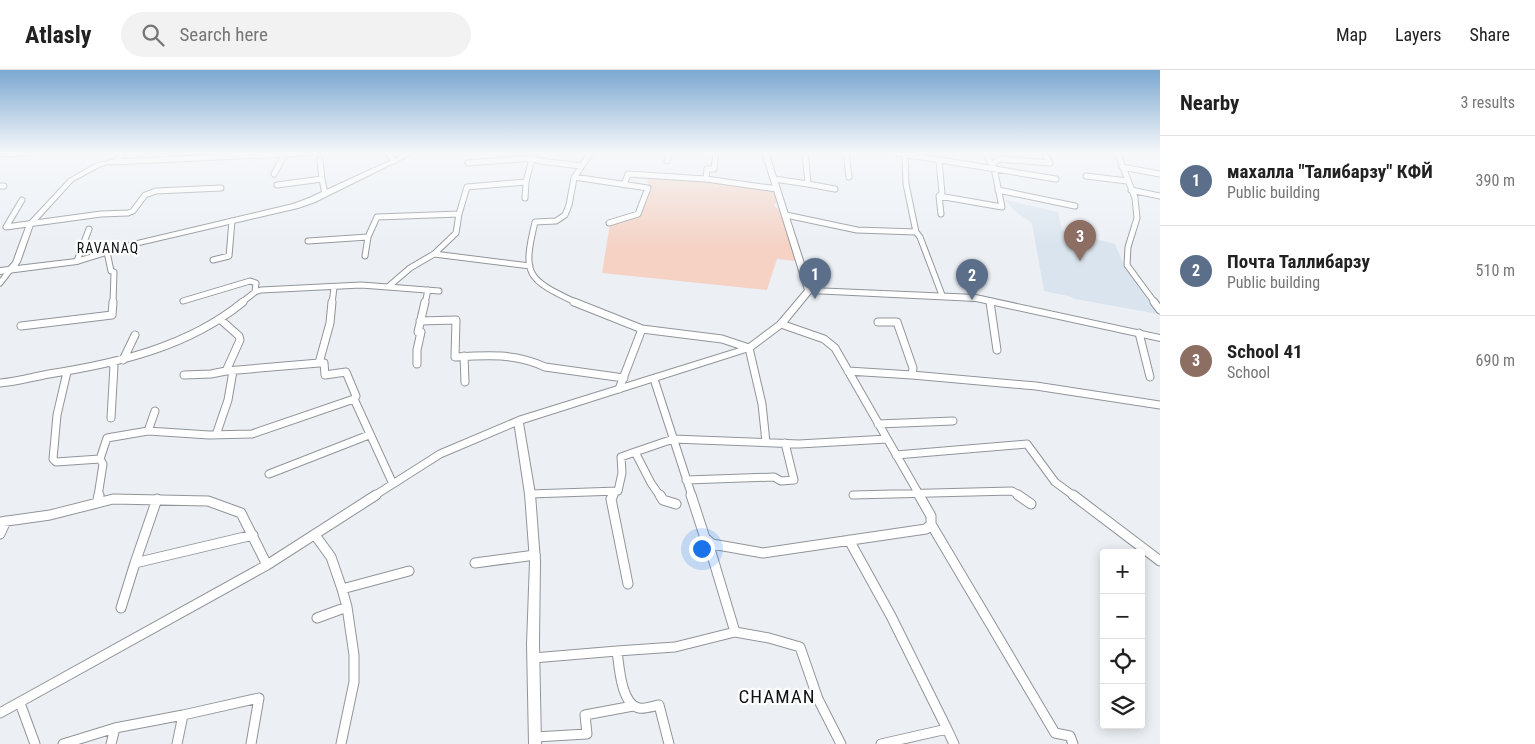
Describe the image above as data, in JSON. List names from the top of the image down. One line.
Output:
{"districts":["RAVANAQ","CHAMAN"],"page":{"header":"Atlasly","search":"Search here","nav":["Map","Layers","Share"],"heading":["Nearby","3 results"],"list":[{"mark":"1","name":"махалла \"Талибарзу\" КФЙ","note":"Public building","value":"390 m"},{"mark":"2","name":"Почта Таллибарзу","note":"Public building","value":"510 m"},{"mark":"3","name":"School 41","note":"School","value":"690 m"}],"pins":["3","1","2"],"map_buttons":["+","−"]}}
